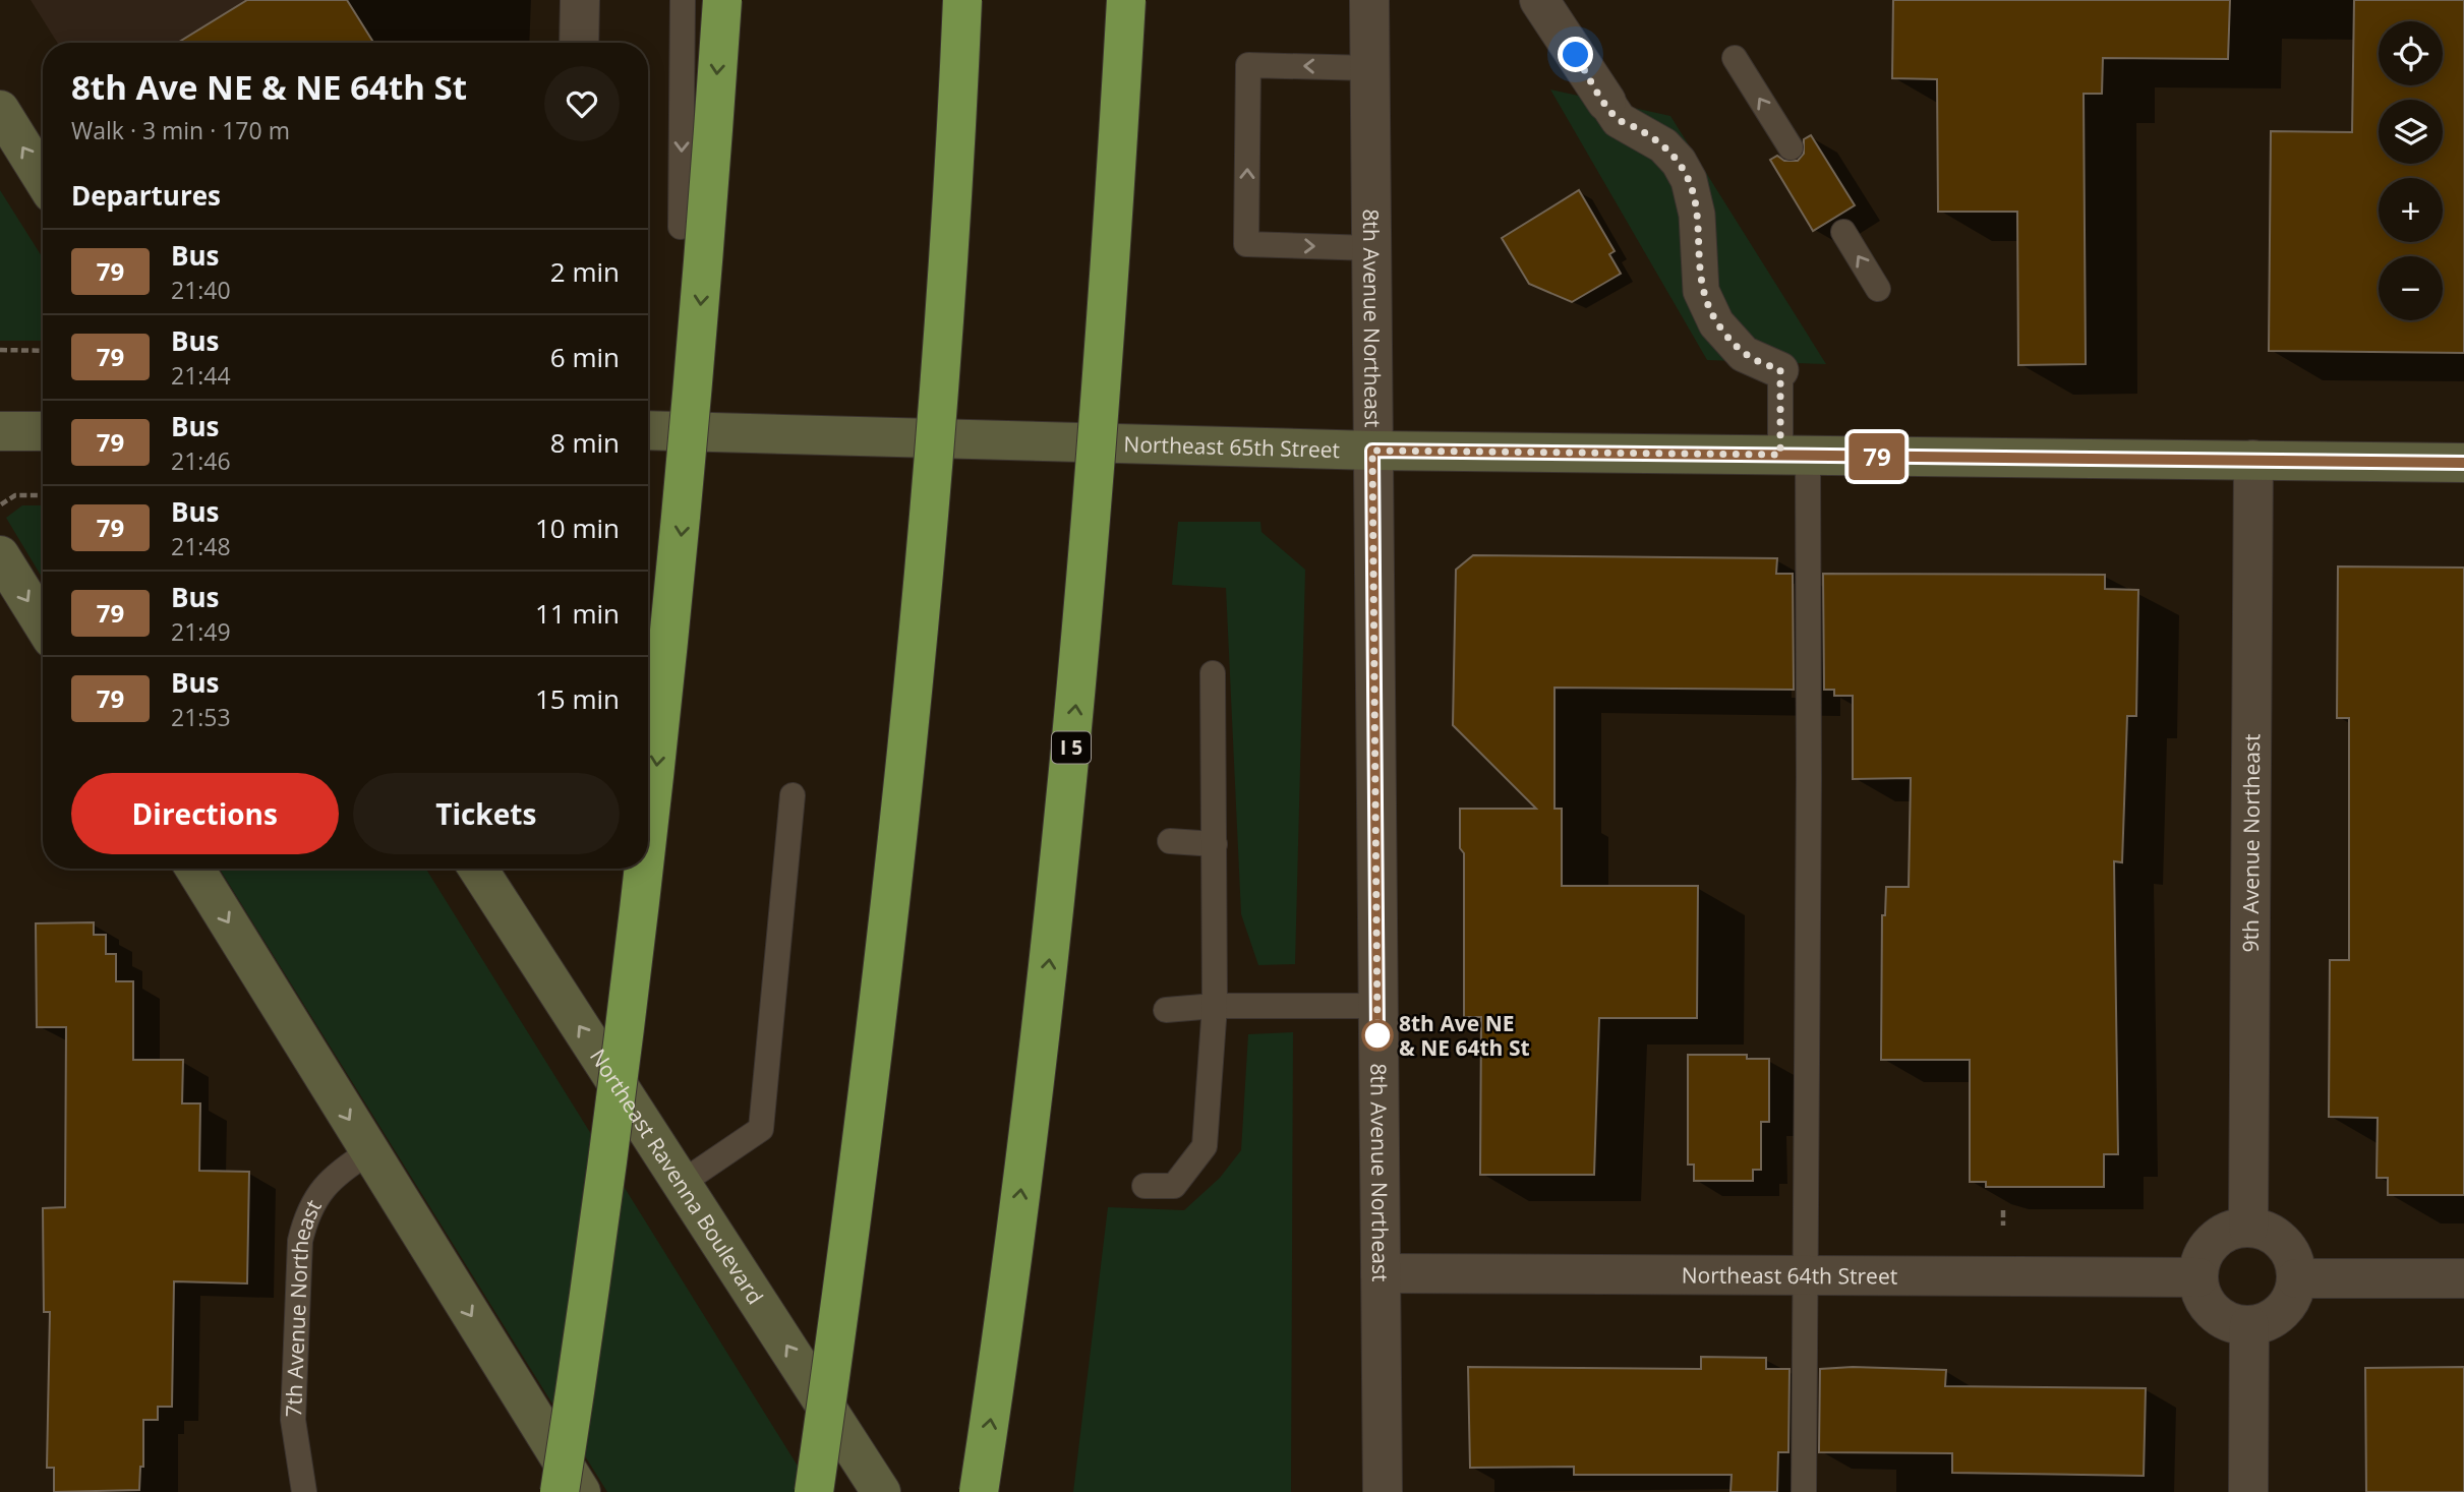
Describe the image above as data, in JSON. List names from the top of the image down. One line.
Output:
{"streets":{"highway":["I 5"],"main road":["Northeast 65th Street","Northeast Ravenna Boulevard"],"street":["8th Avenue Northeast","9th Avenue Northeast","Northeast 64th Street"],"lane":["7th Avenue Northeast"]},"crossings":[["8th Avenue Northeast","Northeast 65th Street"],["8th Avenue Northeast","Northeast 64th Street"],["Northeast 65th Street","9th Avenue Northeast"],["9th Avenue Northeast","Northeast 64th Street"]],"places":["8th Ave NE & NE 64th St"],"lines":["bus line 79"],"page":{"on_map":"79","map_buttons":["+","−"],"heading":[["8th Ave NE & NE 64th St","Walk · 3 min · 170 m"],"Departures"],"list":[{"mark":"79","name":"Bus","note":"21:40","value":"2 min"},{"mark":"79","name":"Bus","note":"21:44","value":"6 min"},{"mark":"79","name":"Bus","note":"21:46","value":"8 min"},{"mark":"79","name":"Bus","note":"21:48","value":"10 min"},{"mark":"79","name":"Bus","note":"21:49","value":"11 min"},{"mark":"79","name":"Bus","note":"21:53","value":"15 min"}],"buttons":["Directions","Tickets"]}}
